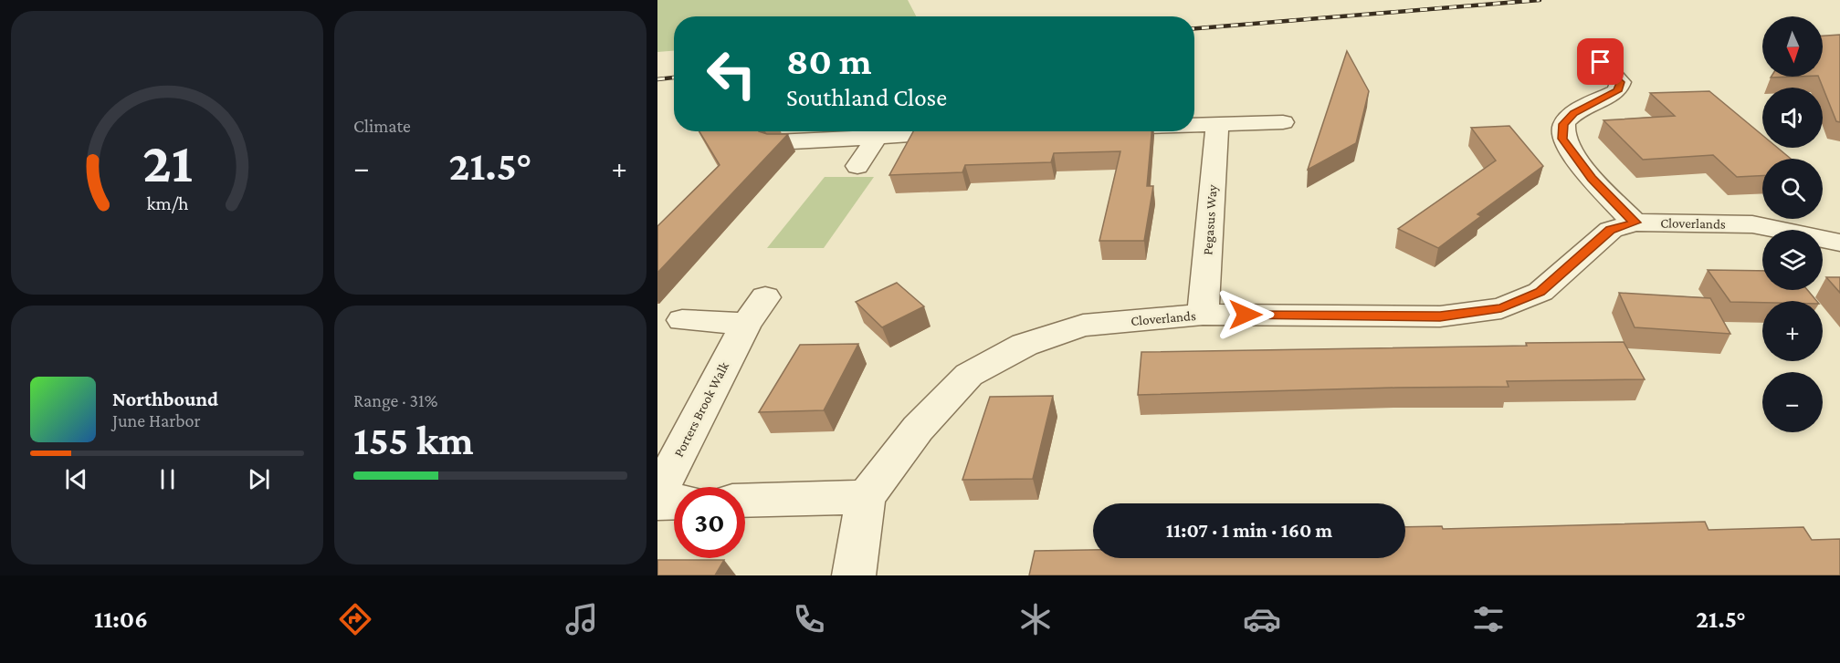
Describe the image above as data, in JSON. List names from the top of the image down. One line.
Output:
{"streets":{"street":["Pegasus Way","Cloverlands","Porters Brook Walk"]},"crossings":[["Pegasus Way","Cloverlands"]],"north":"bottom","page":{"tile":["Climate",["Range · 31%","155 km"]],"map_buttons":["+","−"],"turn":["80 m","Southland Close"],"heat":["−","21.5°","+"],"song":["Northbound","June Harbor"],"limit":"30","trip":"11:07 · 1 min · 160 m","tabs":["11:06","21.5°"],"gauge":["21","km/h"]}}
